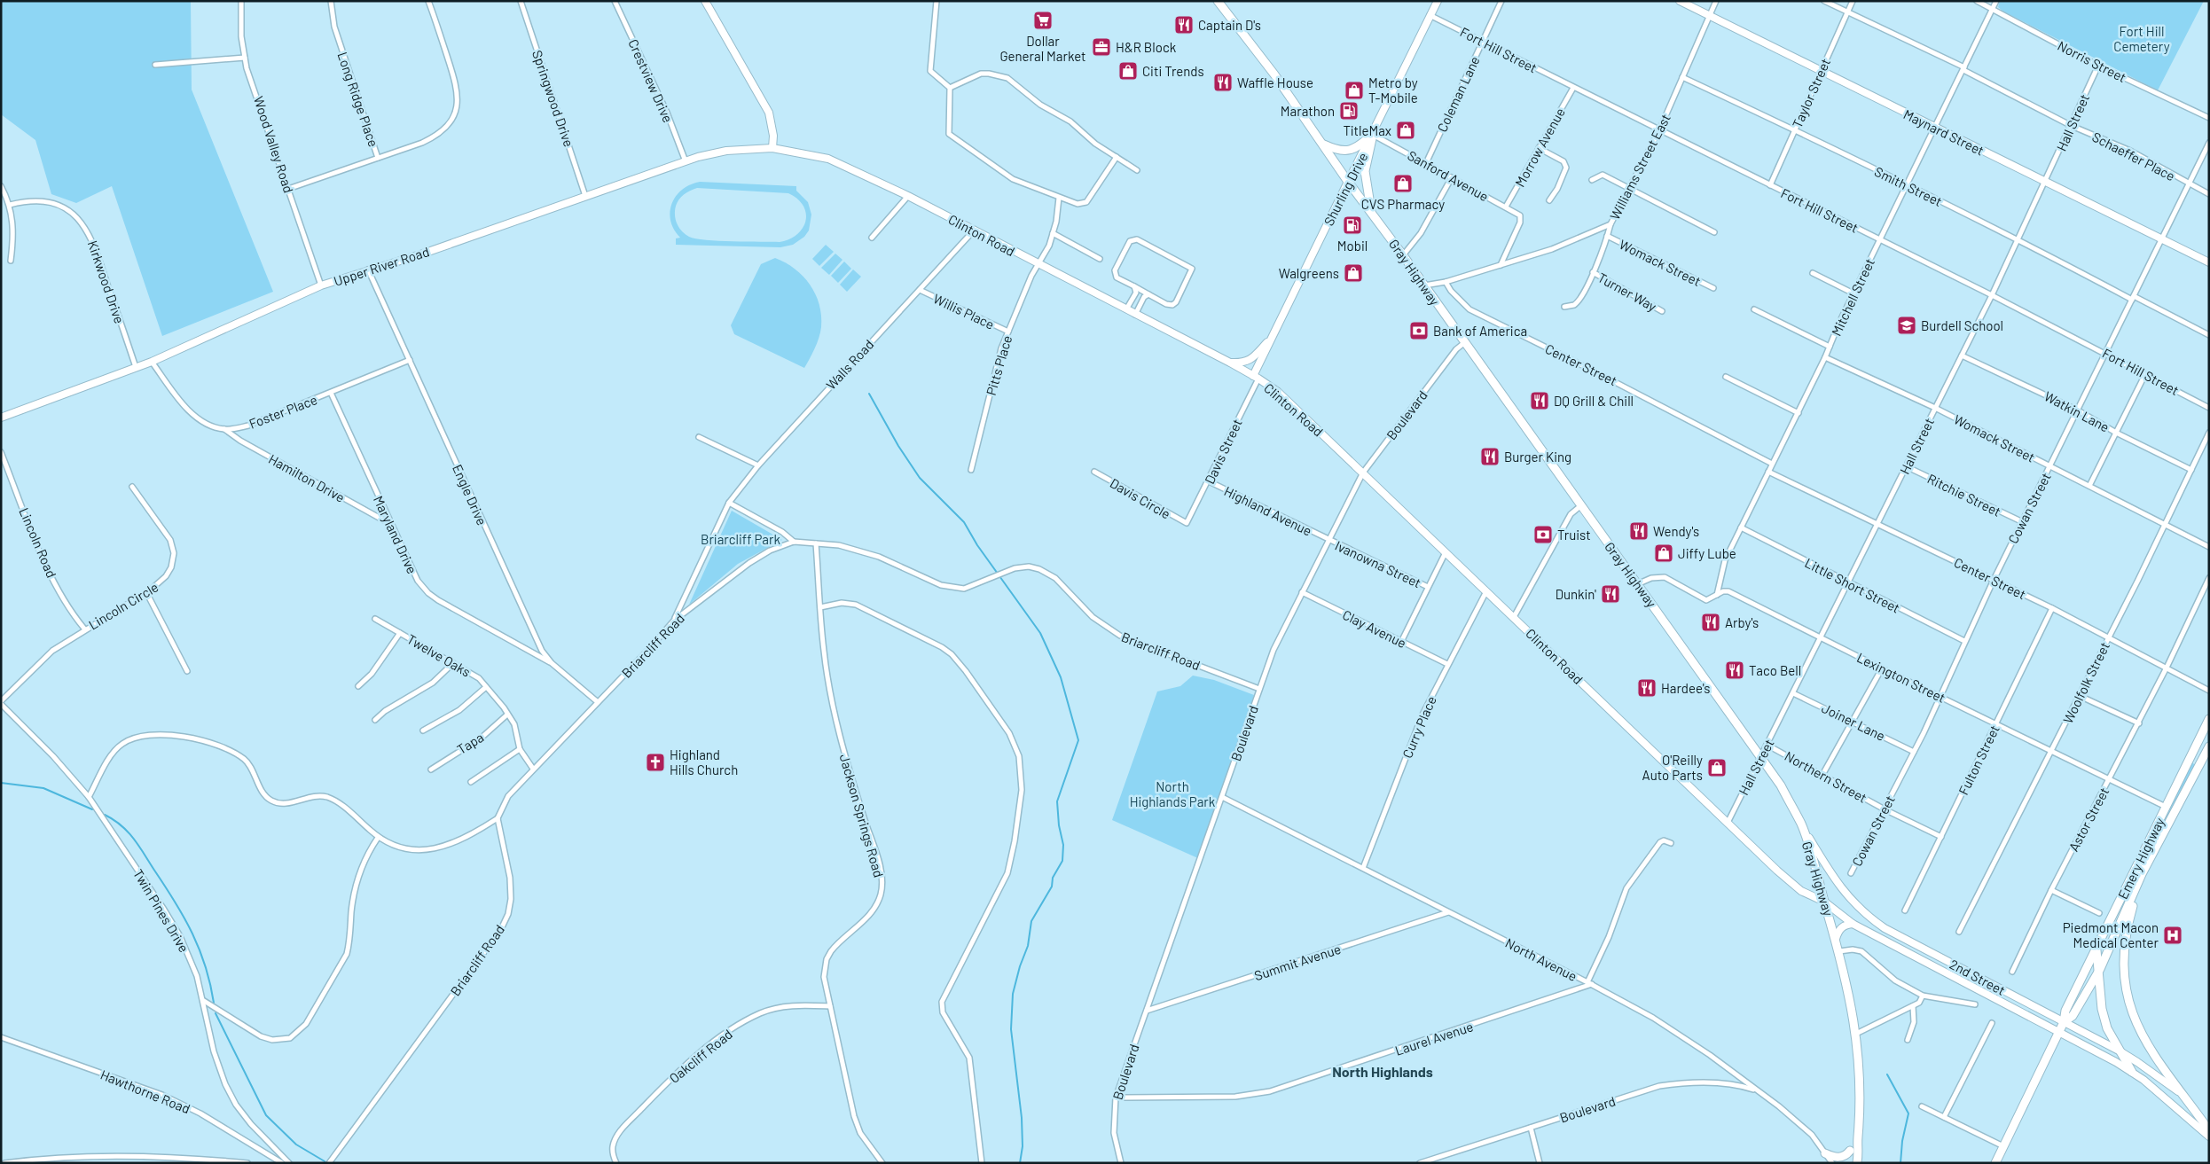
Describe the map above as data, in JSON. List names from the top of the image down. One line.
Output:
{"streets":{"highway":["Gray Highway","Emery Highway"],"street":["Fort Hill Street","Norris Street","Crestview Drive","Taylor Street","Coleman Lane","Springwood Drive","Long Ridge Place","Hall Street","Maynard Street","Wood Valley Road","Morrow Avenue","Schaeffer Place","Williams Street East","Sanford Avenue","Smith Street","Shurling Drive","Clinton Road","Womack Street","Upper River Road","Kirkwood Drive","Turner Way","Mitchell Street","Willis Place","Walls Road","Center Street","Pitts Place","Foster Place","Watkin Lane","Boulevard","Davis Street","Hamilton Drive","Engle Drive","Ritchie Street","Davis Circle","Cowan Street","Highland Avenue","Maryland Drive","Lincoln Road","Ivanowna Street","Little Short Street","Lincoln Circle","Clay Avenue","Briarcliff Road","Twelve Oaks","Lexington Street","Woolfolk Street","Joiner Lane","Curry Place","Tapa","Fulton Street","Northern Street","Jackson Springs Road","Astor Street","Twin Pines Drive","North Avenue","Summit Avenue","2nd Street","Laurel Avenue","Oakcliff Road","Hawthorne Road"]},"crossings":[["Fort Hill Street","Taylor Street"],["Fort Hill Street","Coleman Lane"],["Fort Hill Street","Hall Street"],["Fort Hill Street","Morrow Avenue"],["Fort Hill Street","Williams Street East"],["Fort Hill Street","Shurling Drive"],["Fort Hill Street","Mitchell Street"],["Fort Hill Street","Cowan Street"],["Norris Street","Hall Street"],["Norris Street","Mitchell Street"],["Crestview Drive","Upper River Road"],["Taylor Street","Maynard Street"],["Taylor Street","Schaeffer Place"],["Taylor Street","Smith Street"],["Coleman Lane","Sanford Avenue"],["Springwood Drive","Upper River Road"],["Long Ridge Place","Wood Valley Road"],["Hall Street","Maynard Street"],["Hall Street","Schaeffer Place"],["Hall Street","Smith Street"],["Hall Street","Clinton Road"],["Hall Street","Womack Street"],["Hall Street","Gray Highway"],["Hall Street","Center Street"],["Hall Street","Watkin Lane"],["Hall Street","Ritchie Street"],["Hall Street","Little Short Street"],["Hall Street","Lexington Street"],["Hall Street","Joiner Lane"],["Hall Street","Northern Street"],["Maynard Street","Williams Street East"],["Maynard Street","Mitchell Street"],["Maynard Street","Cowan Street"],["Wood Valley Road","Upper River Road"],["Morrow Avenue","Sanford Avenue"],["Schaeffer Place","Mitchell Street"],["Schaeffer Place","Cowan Street"],["Williams Street East","Sanford Avenue"],["Williams Street East","Smith Street"],["Williams Street East","Gray Highway"],["Williams Street East","Center Street"],["Sanford Avenue","Shurling Drive"],["Smith Street","Mitchell Street"],["Smith Street","Cowan Street"],["Shurling Drive","Clinton Road"],["Shurling Drive","Gray Highway"],["Shurling Drive","Davis Street"],["Clinton Road","Upper River Road"],["Clinton Road","Gray Highway"],["Clinton Road","Walls Road"],["Clinton Road","Pitts Place"],["Clinton Road","Boulevard"],["Clinton Road","Davis Street"],["Clinton Road","Curry Place"],["Clinton Road","2nd Street"],["Womack Street","Mitchell Street"],["Womack Street","Cowan Street"],["Womack Street","Woolfolk Street"],["Upper River Road","Kirkwood Drive"],["Upper River Road","Foster Place"],["Upper River Road","Engle Drive"],["Gray Highway","Boulevard"],["Gray Highway","Lexington Street"],["Gray Highway","2nd Street"],["Mitchell Street","Center Street"],["Mitchell Street","Little Short Street"],["Mitchell Street","Lexington Street"],["Willis Place","Walls Road"],["Willis Place","Pitts Place"],["Walls Road","Briarcliff Road"],["Center Street","Cowan Street"],["Center Street","Woolfolk Street"],["Center Street","Fulton Street"],["Center Street","Astor Street"],["Foster Place","Hamilton Drive"],["Foster Place","Engle Drive"],["Foster Place","Maryland Drive"],["Watkin Lane","Cowan Street"],["Watkin Lane","Woolfolk Street"],["Boulevard","Highland Avenue"],["Boulevard","Ivanowna Street"],["Boulevard","Clay Avenue"],["Boulevard","Briarcliff Road"],["Boulevard","North Avenue"],["Boulevard","Summit Avenue"],["Boulevard","Laurel Avenue"],["Davis Street","Davis Circle"],["Davis Street","Highland Avenue"],["Hamilton Drive","Maryland Drive"],["Engle Drive","Maryland Drive"],["Engle Drive","Briarcliff Road"],["Ritchie Street","Cowan Street"],["Cowan Street","Little Short Street"],["Cowan Street","Lexington Street"],["Cowan Street","Joiner Lane"],["Cowan Street","Northern Street"],["Highland Avenue","Ivanowna Street"],["Lincoln Road","Lincoln Circle"],["Lincoln Circle","Twin Pines Drive"],["Clay Avenue","Curry Place"],["Briarcliff Road","Twelve Oaks"],["Briarcliff Road","Jackson Springs Road"],["Twelve Oaks","Tapa"],["Lexington Street","Woolfolk Street"],["Lexington Street","Fulton Street"],["Lexington Street","Astor Street"],["Lexington Street","Emery Highway"],["Curry Place","North Avenue"],["Fulton Street","Northern Street"],["Jackson Springs Road","Oakcliff Road"],["Emery Highway","2nd Street"],["North Avenue","Summit Avenue"],["North Avenue","Laurel Avenue"]],"districts":["North Highlands"],"parks":["Fort Hill Cemetery","Briarcliff Park","North Highlands Park"],"places":{"supermarket":["Dollar General Market"],"restaurant":["Captain D's","Waffle House","DQ Grill & Chill","Burger King","Wendy's","Dunkin'","Arby's","Taco Bell","Hardee's"],"office":["H&R Block"],"shop":["Citi Trends","Metro by T-Mobile","TitleMax","CVS Pharmacy","Walgreens","Jiffy Lube","O'Reilly Auto Parts"],"fuel station":["Marathon","Mobil"],"school or university":["Burdell School"],"bank":["Bank of America","Truist"],"church":["Highland Hills Church"],"hospital":["Piedmont Macon Medical Center"]}}
